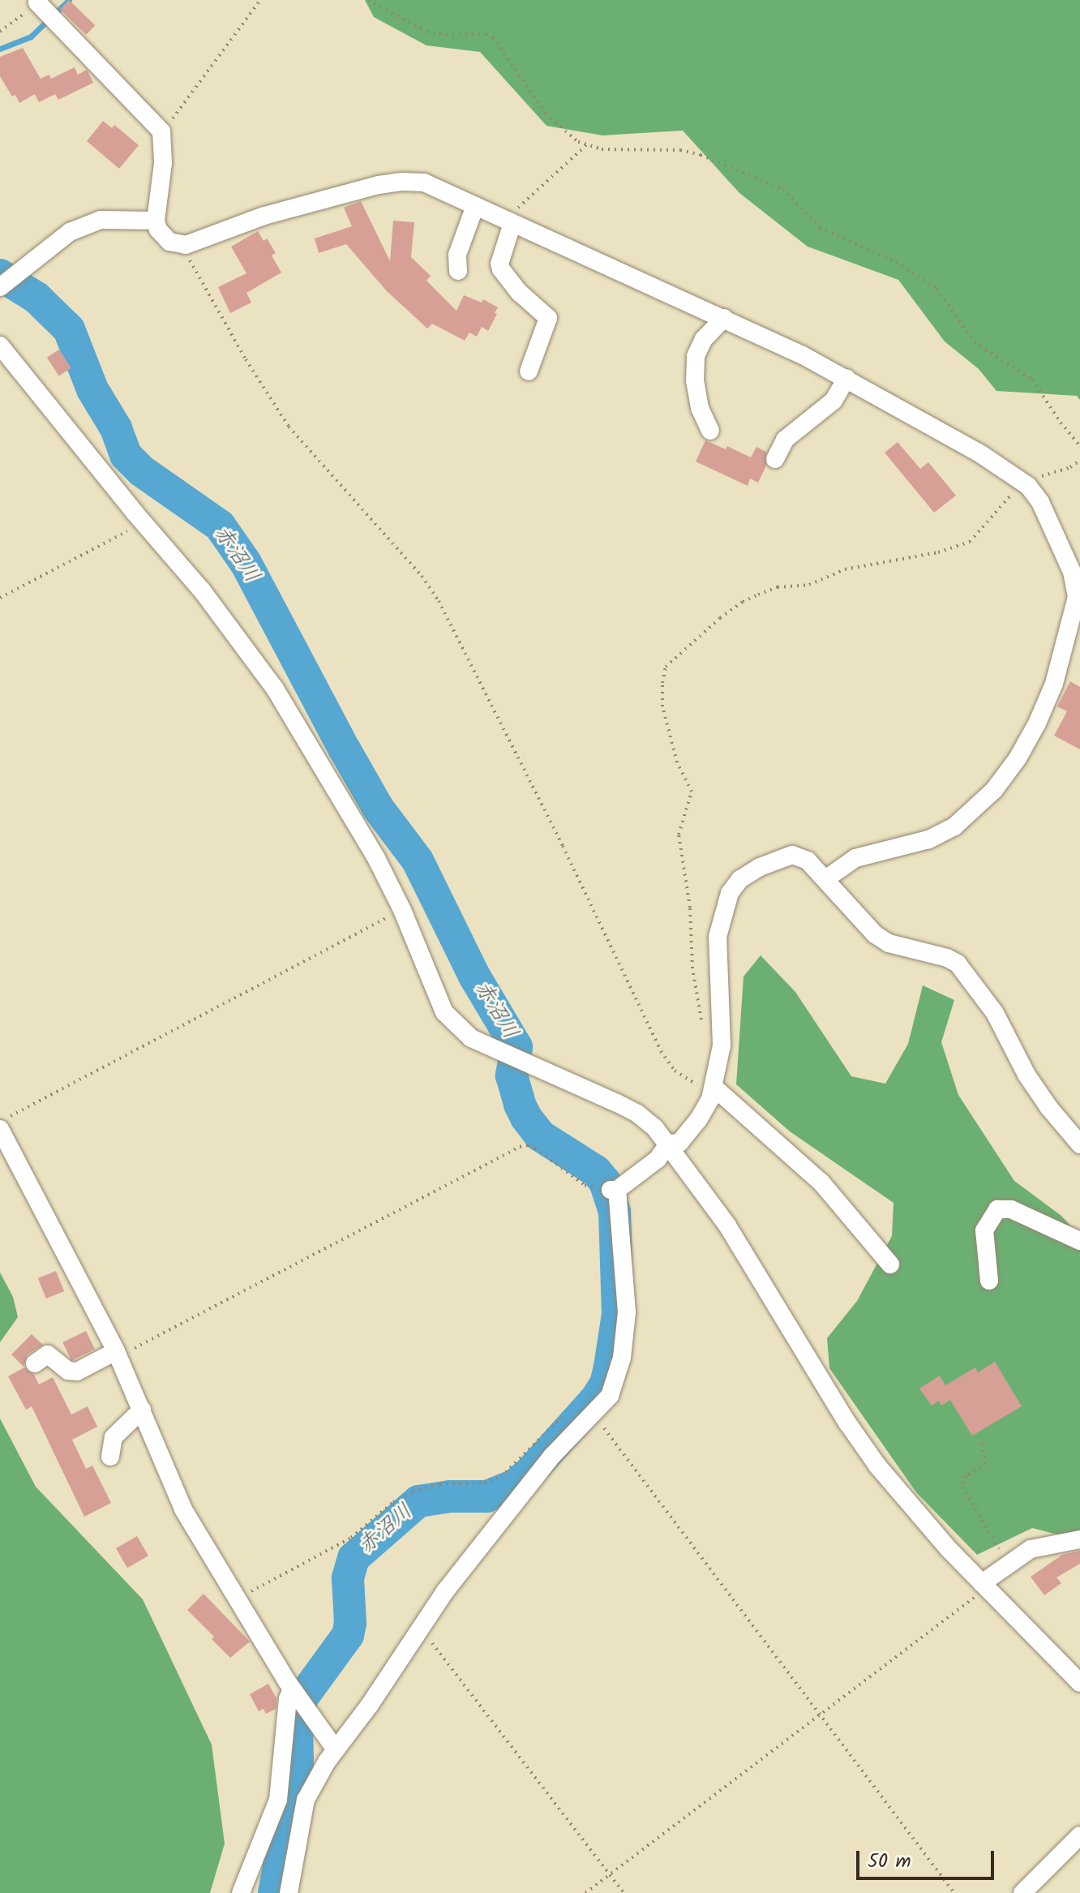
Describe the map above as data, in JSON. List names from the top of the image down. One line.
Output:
{"water":["赤沼川"],"scale_bar":"50 m"}
